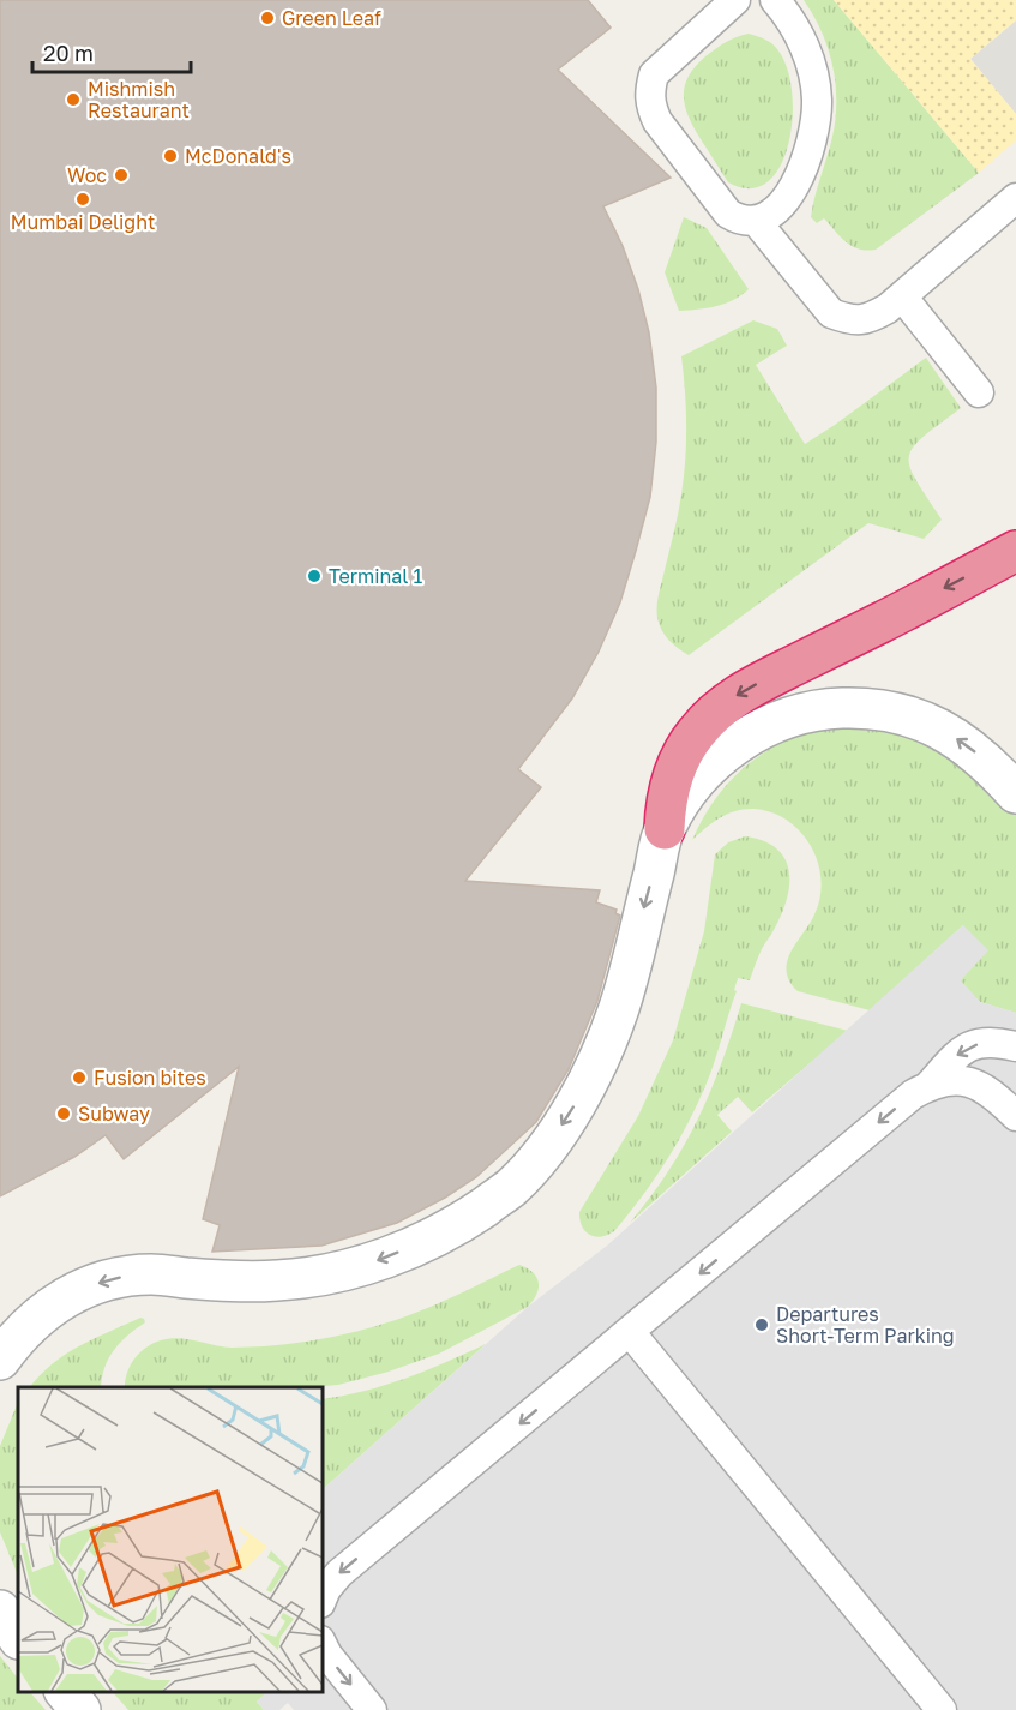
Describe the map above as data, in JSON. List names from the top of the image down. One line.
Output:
{"places":["Green Leaf","Mishmish Restaurant","McDonald's","Woc","Mumbai Delight","Terminal 1","Fusion bites","Subway","Departures Short-Term Parking"],"scale_bar":"20 m"}
